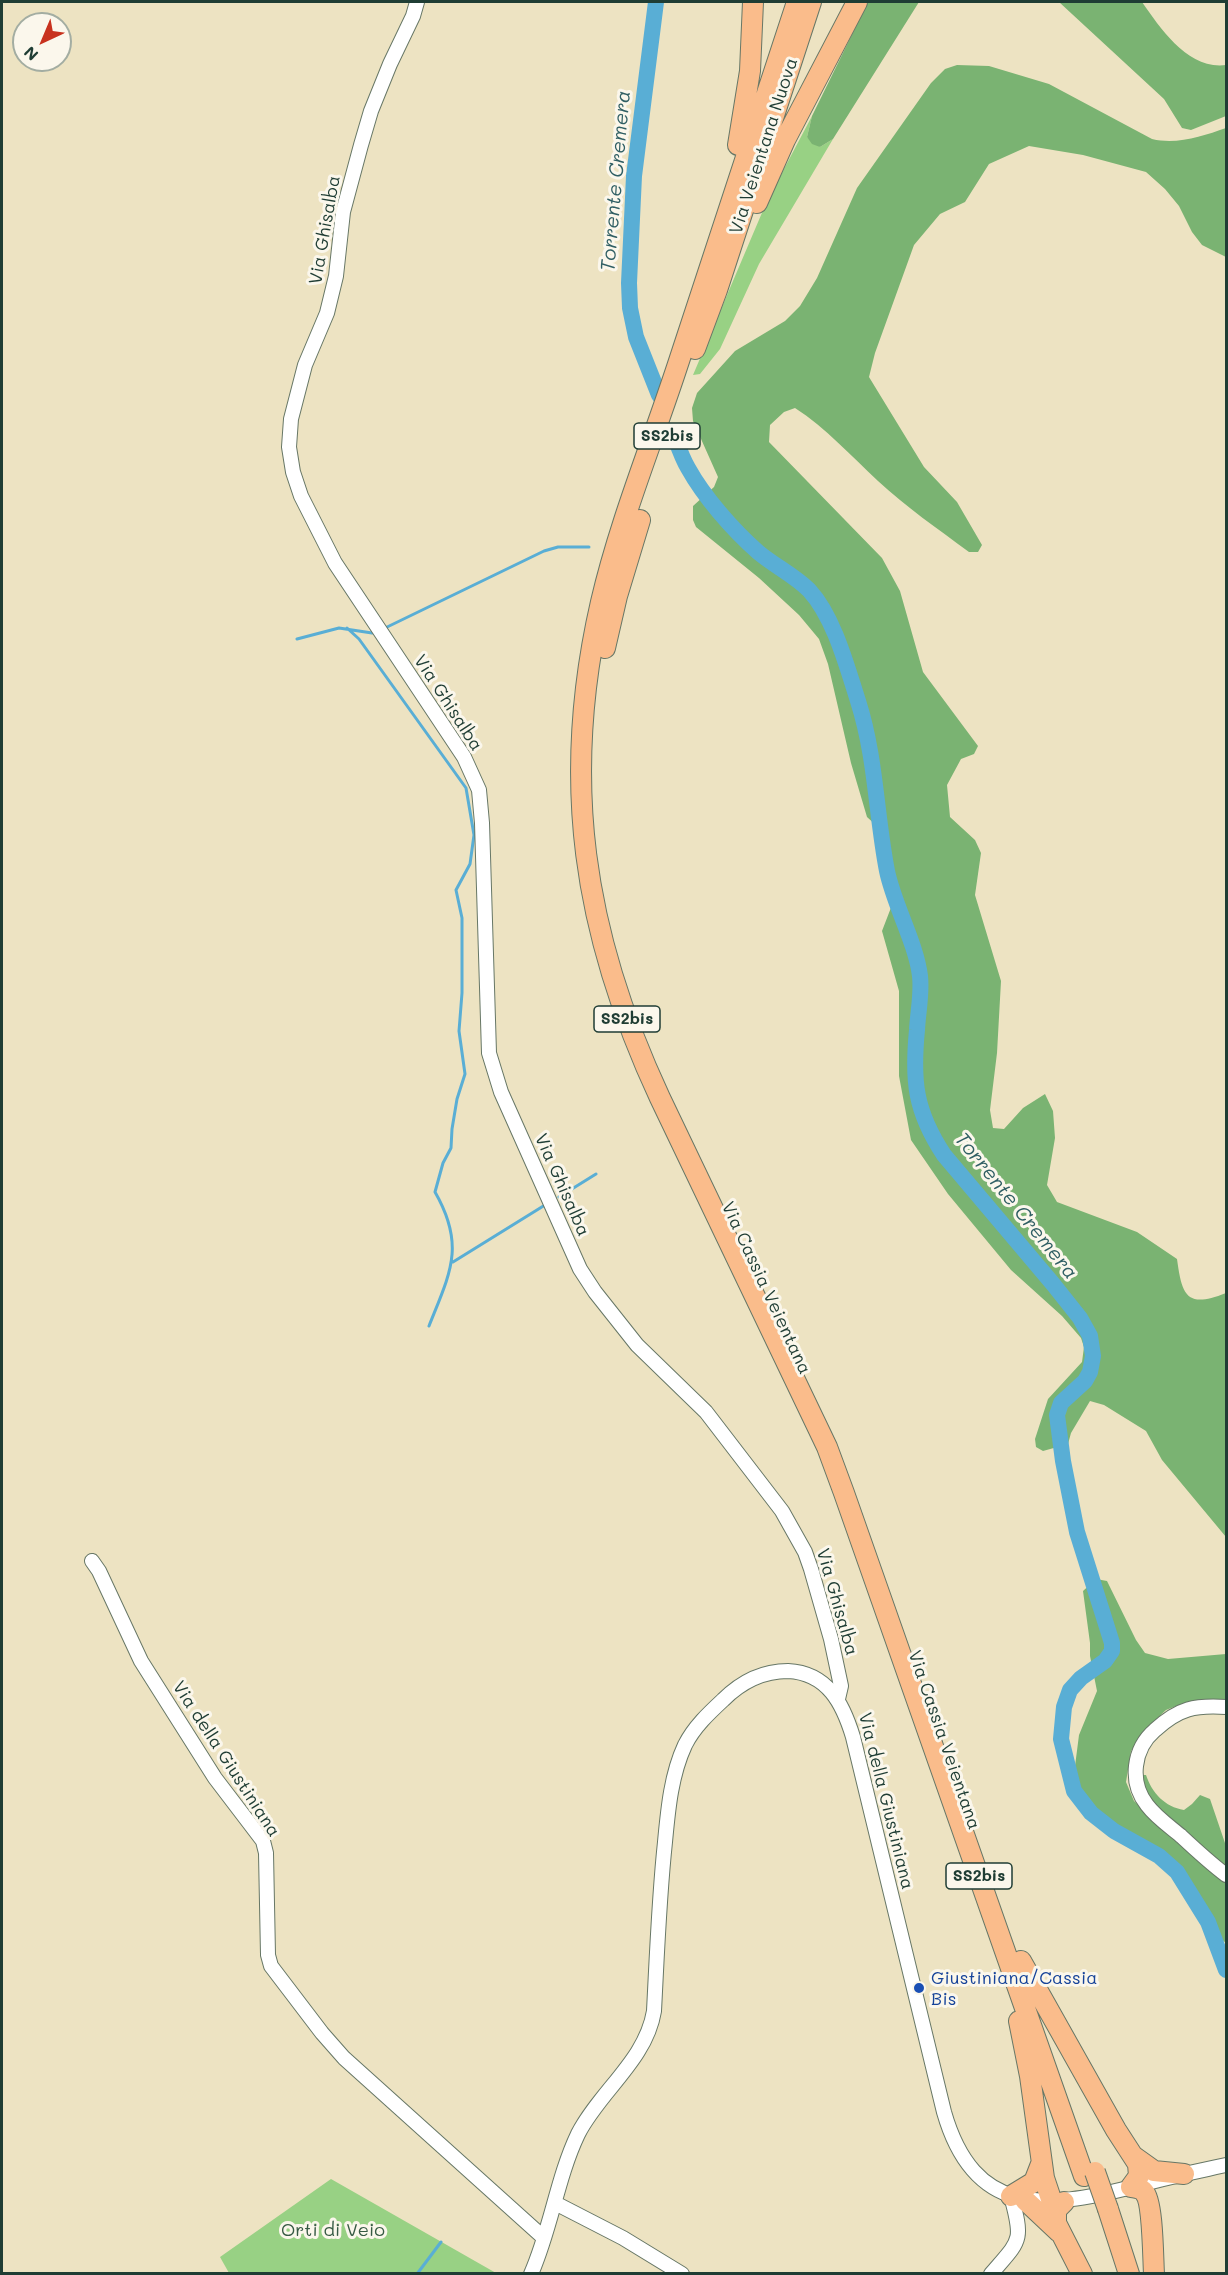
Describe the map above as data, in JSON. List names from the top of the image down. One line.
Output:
{"streets":{"highway":["Via Veientana Nuova","SS2bis","Via Cassia Veientana"],"street":["Via Ghisalba","Via della Giustiniana"]},"crossings":[["Via Veientana Nuova","Via Cassia Veientana"],["Via Ghisalba","Via della Giustiniana"]],"water":["Torrente Cremera"],"parks":["Orti di Veio"],"places":["Giustiniana/Cassia Bis"],"north":"bottom left"}
